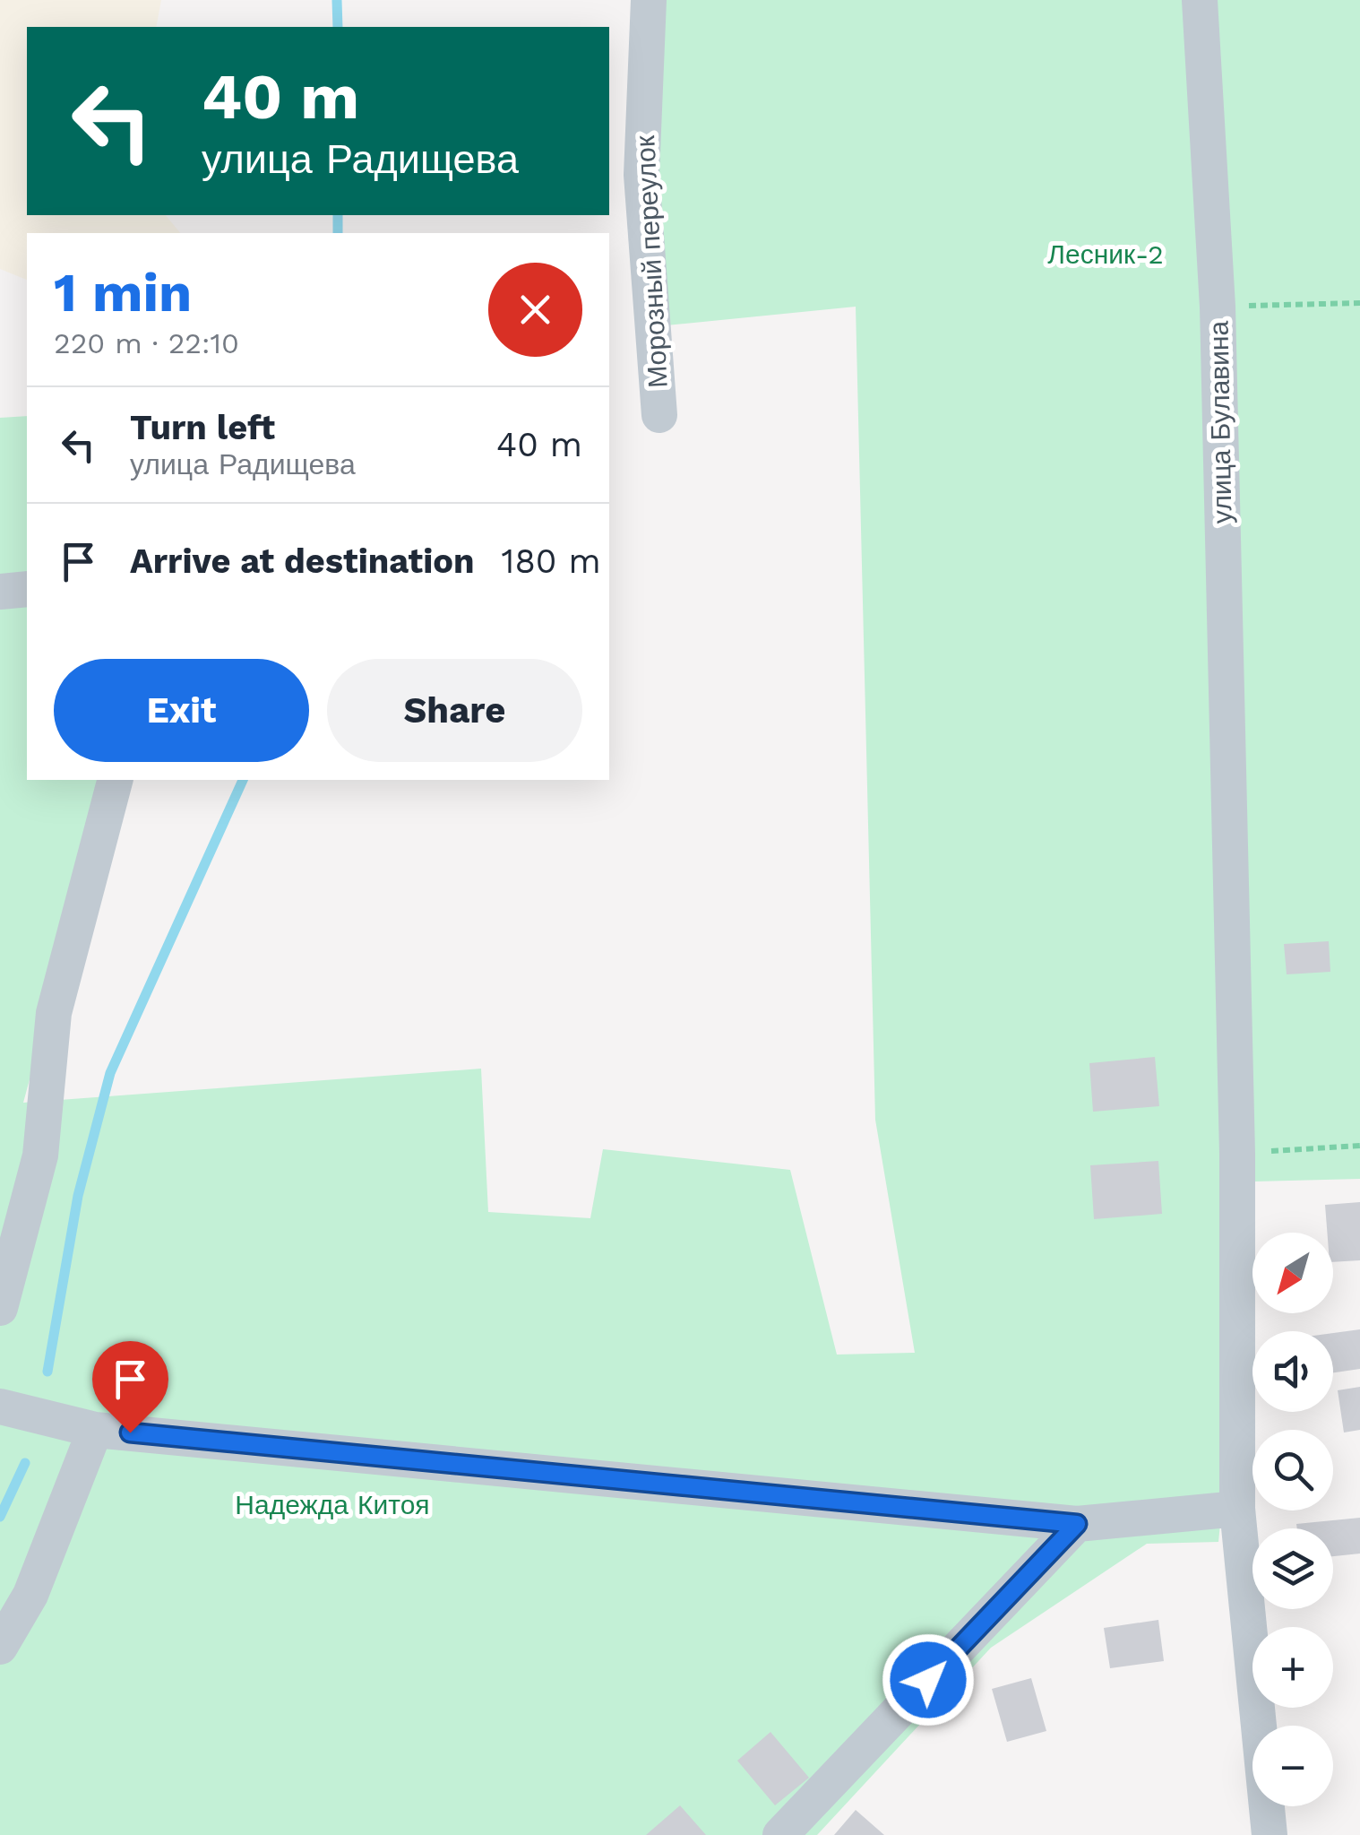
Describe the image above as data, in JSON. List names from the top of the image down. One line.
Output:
{"streets":{"street":["Морозный переулок","улица Булавина"]},"parks":["Лесник-2","Надежда Китоя"],"north":"bottom left","page":{"turn":["40 m","улица Радищева"],"heading":["1 min","220 m · 22:10"],"list":[{"name":"Turn left","note":"улица Радищева","value":"40 m"},{"name":"Arrive at destination","value":"180 m"}],"buttons":["Exit","Share"],"map_buttons":["+","−"]}}
